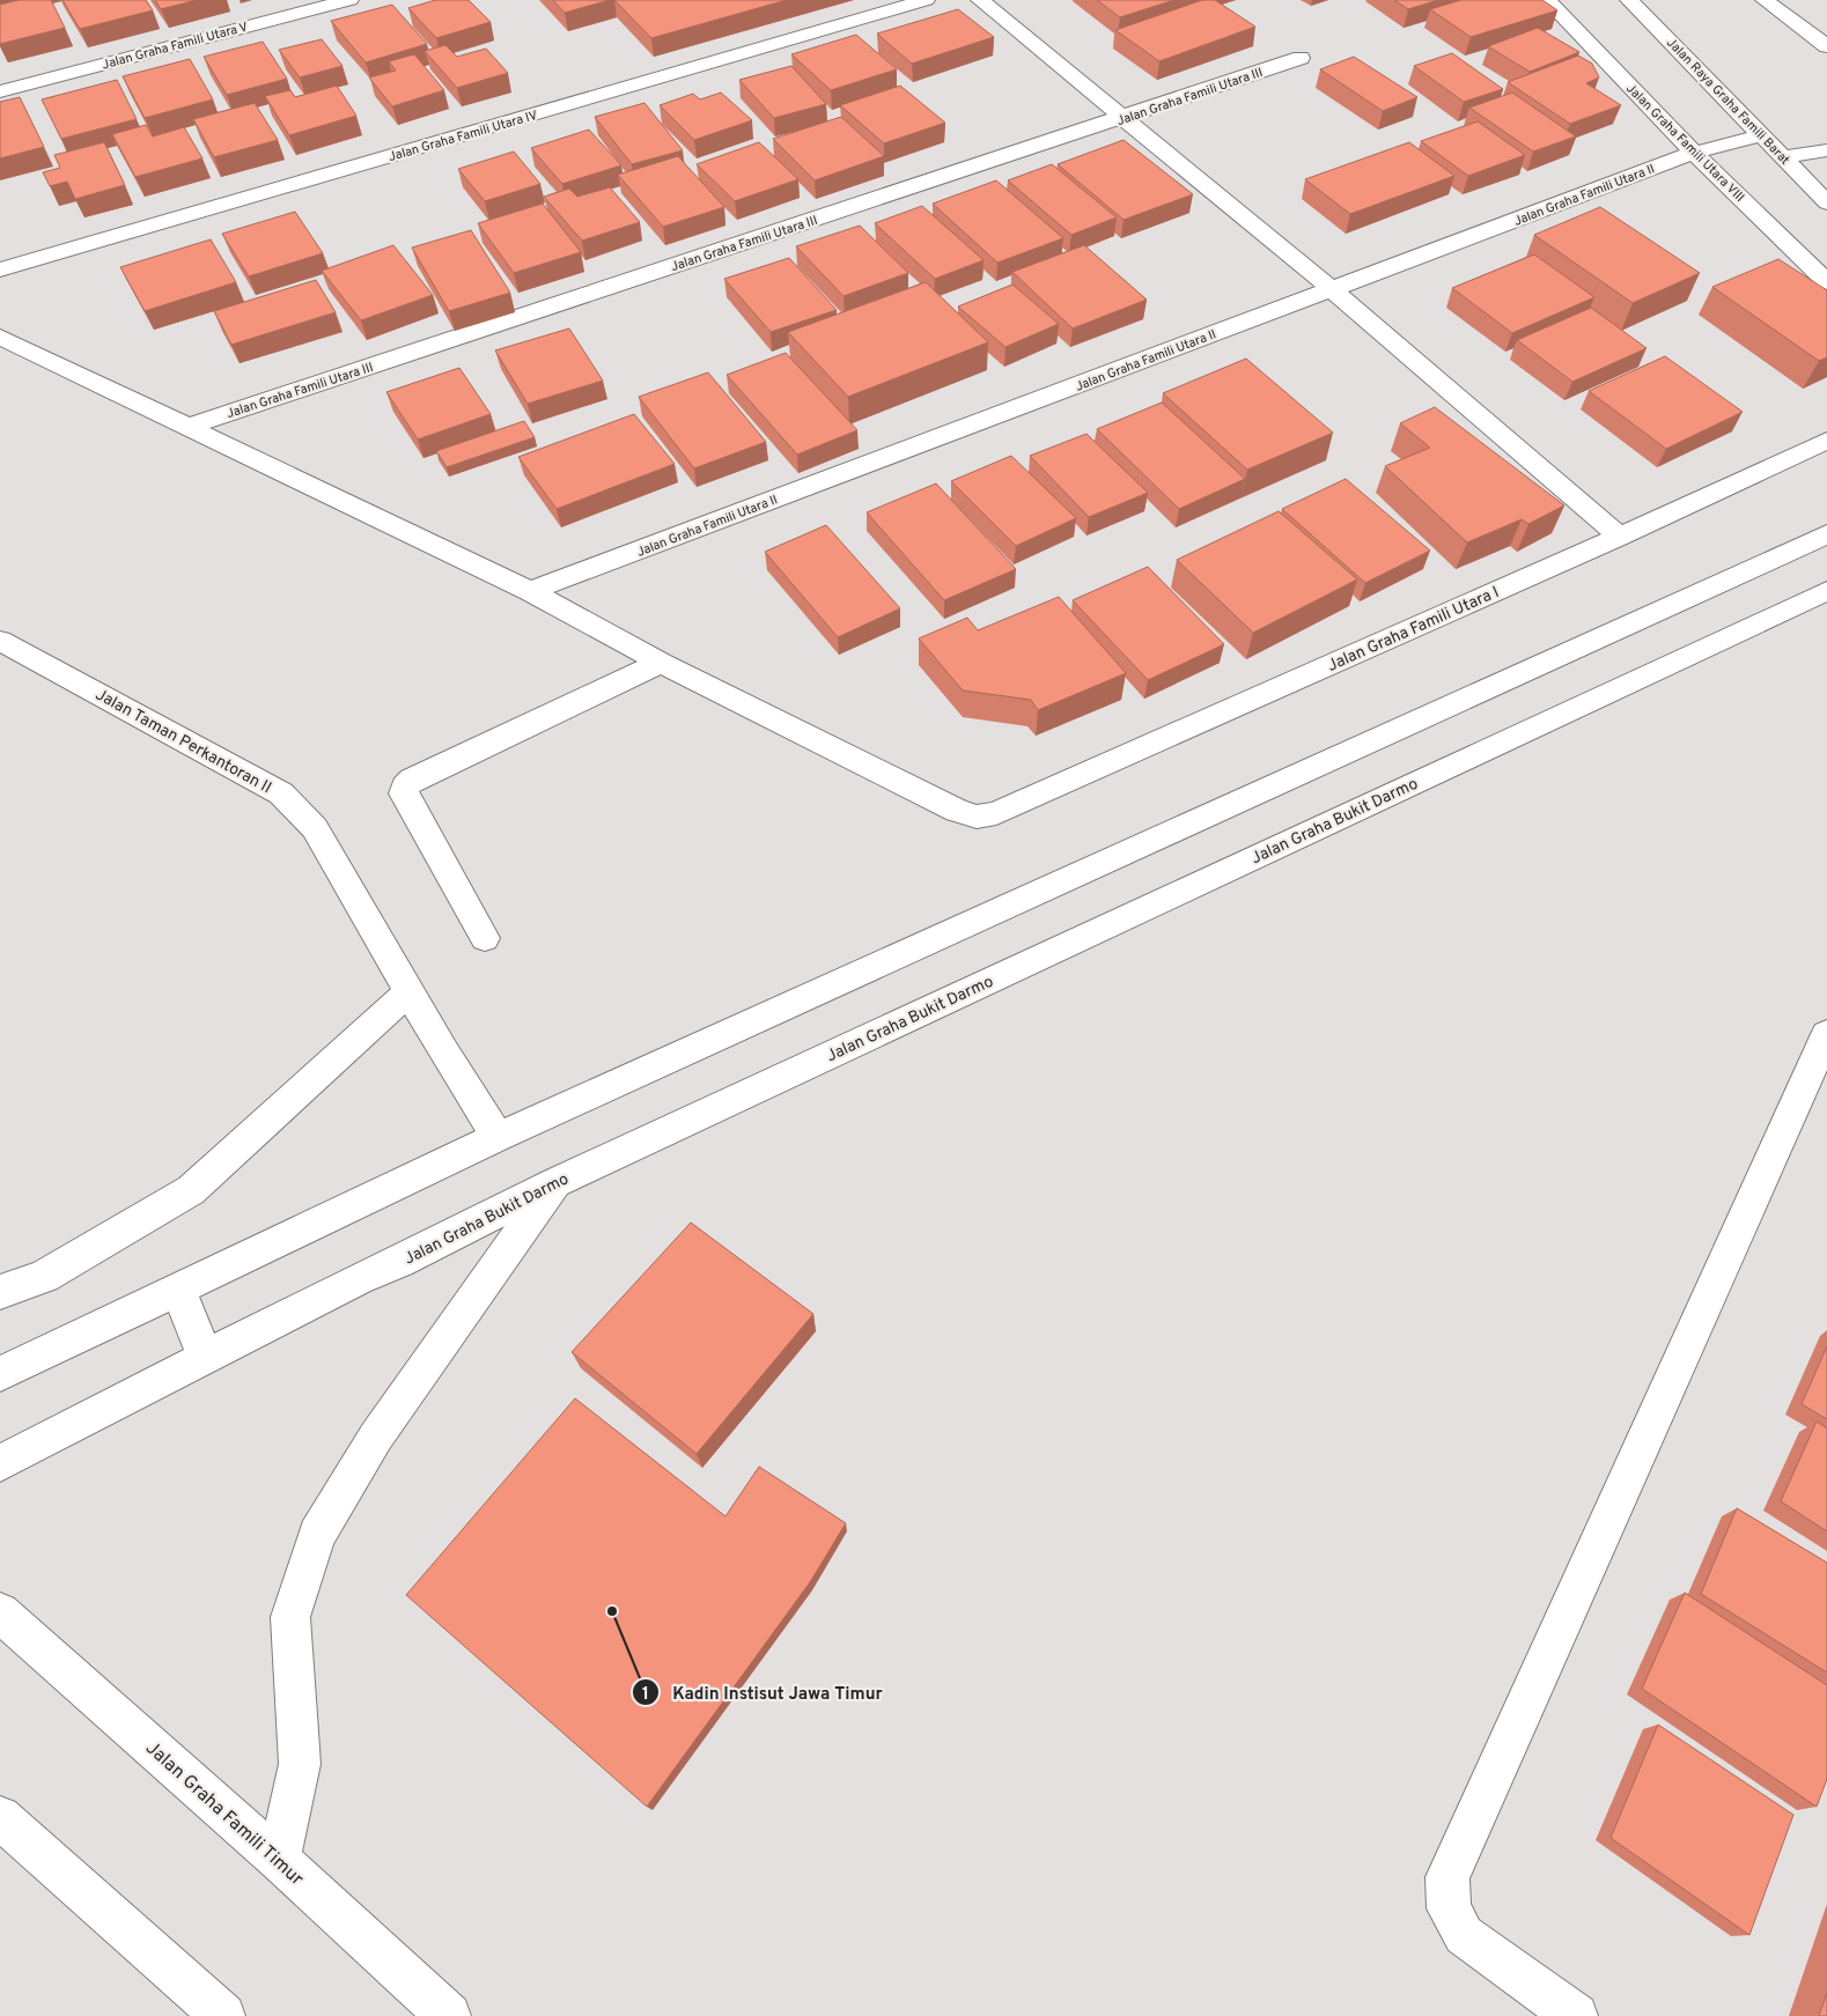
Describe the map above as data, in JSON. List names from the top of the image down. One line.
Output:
{"streets":{"street":["Jalan Graha Famili Utara V","Jalan Graha Famili Utara III","Jalan Raya Graha Famili Barat","Jalan Graha Famili Utara IV","Jalan Graha Famili Utara VIII","Jalan Graha Famili Utara II","Jalan Graha Famili Utara I","Jalan Taman Perkantoran II","Jalan Graha Bukit Darmo","Jalan Graha Famili Timur"]},"crossings":[["Jalan Raya Graha Famili Barat","Jalan Graha Famili Utara II"],["Jalan Graha Famili Utara VIII","Jalan Graha Famili Utara II"]],"places":["Kadin Instisut Jawa Timur"]}
